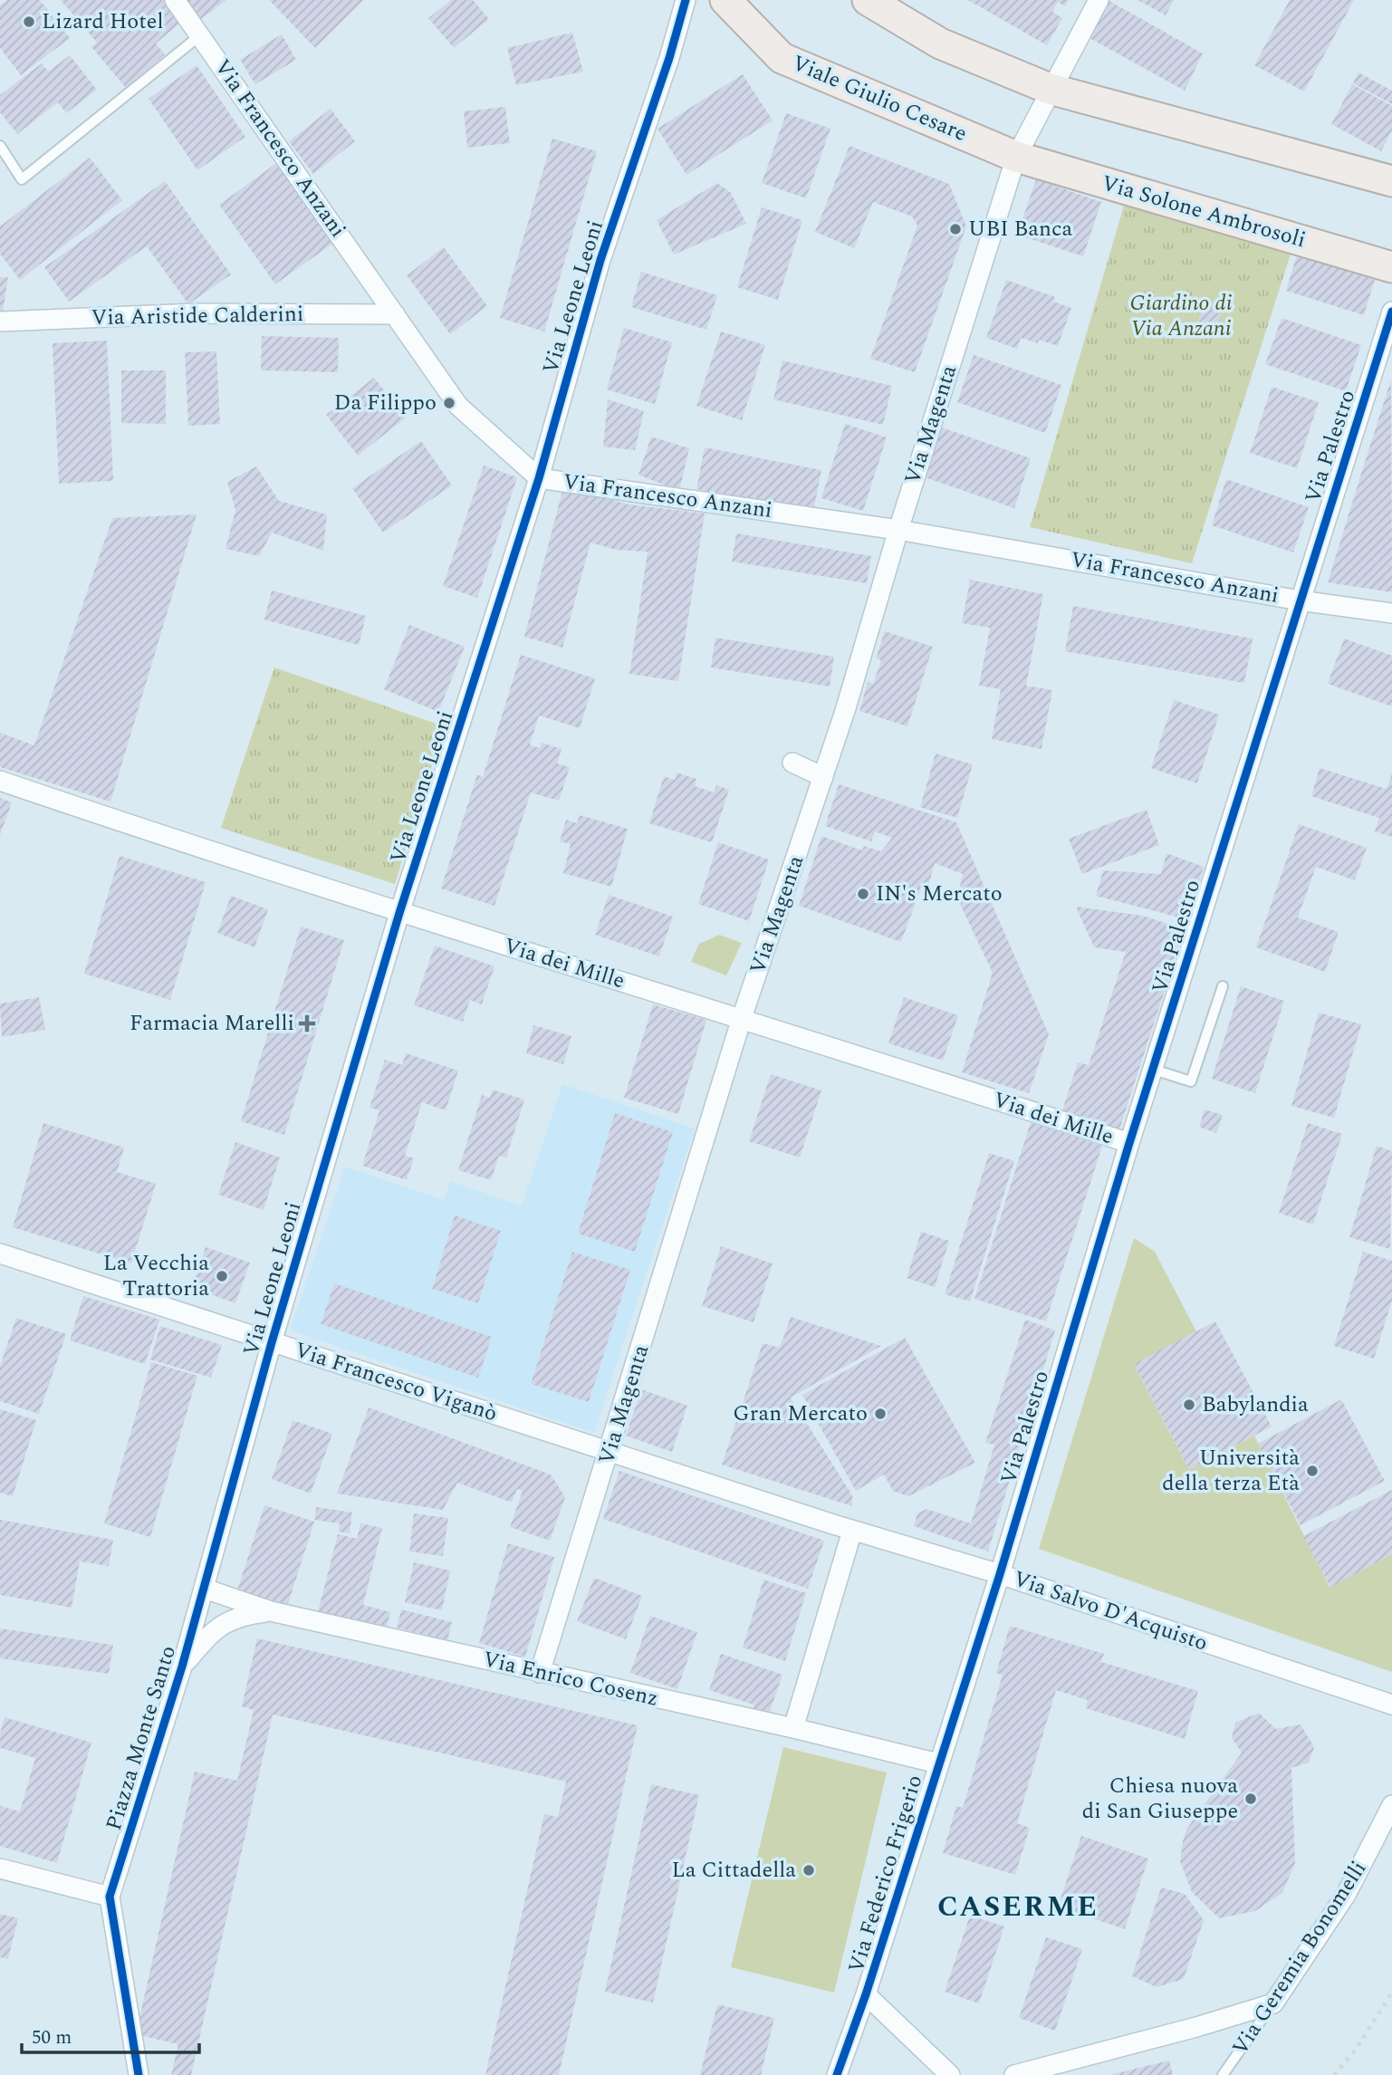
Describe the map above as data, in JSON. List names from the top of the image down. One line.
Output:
{"streets":{"main road":["Viale Giulio Cesare","Via Solone Ambrosoli"],"street":["Via Francesco Anzani","Via Leone Leoni","Via Aristide Calderini","Via Magenta","Via Palestro","Via dei Mille","Via Francesco Viganò","Via Salvo D'Acquisto","Via Enrico Cosenz","Piazza Monte Santo","Via Federico Frigerio","Via Geremia Bonomelli"]},"crossings":[["Viale Giulio Cesare","Via Solone Ambrosoli"],["Viale Giulio Cesare","Via Magenta"],["Via Francesco Anzani","Via Leone Leoni"],["Via Francesco Anzani","Via Aristide Calderini"],["Via Francesco Anzani","Via Magenta"],["Via Francesco Anzani","Via Palestro"],["Via Solone Ambrosoli","Via Magenta"],["Via Leone Leoni","Via dei Mille"],["Via Leone Leoni","Via Francesco Viganò"],["Via Leone Leoni","Via Enrico Cosenz"],["Via Leone Leoni","Piazza Monte Santo"],["Via Magenta","Via dei Mille"],["Via Magenta","Via Francesco Viganò"],["Via Magenta","Via Salvo D'Acquisto"],["Via Magenta","Via Enrico Cosenz"],["Via Palestro","Via dei Mille"],["Via Palestro","Via Salvo D'Acquisto"],["Via Palestro","Via Enrico Cosenz"],["Via Palestro","Via Federico Frigerio"],["Via Francesco Viganò","Via Salvo D'Acquisto"],["Via Enrico Cosenz","Piazza Monte Santo"],["Via Enrico Cosenz","Via Federico Frigerio"]],"districts":["CASERME"],"parks":["Giardino di Via Anzani"],"places":{"other":["Lizard Hotel","UBI Banca","Da Filippo","IN's Mercato","La Vecchia Trattoria","Babylandia","Gran Mercato","Università della terza Età","Chiesa nuova di San Giuseppe","La Cittadella"],"health":["Farmacia Marelli"]},"scale_bar":"50 m"}
